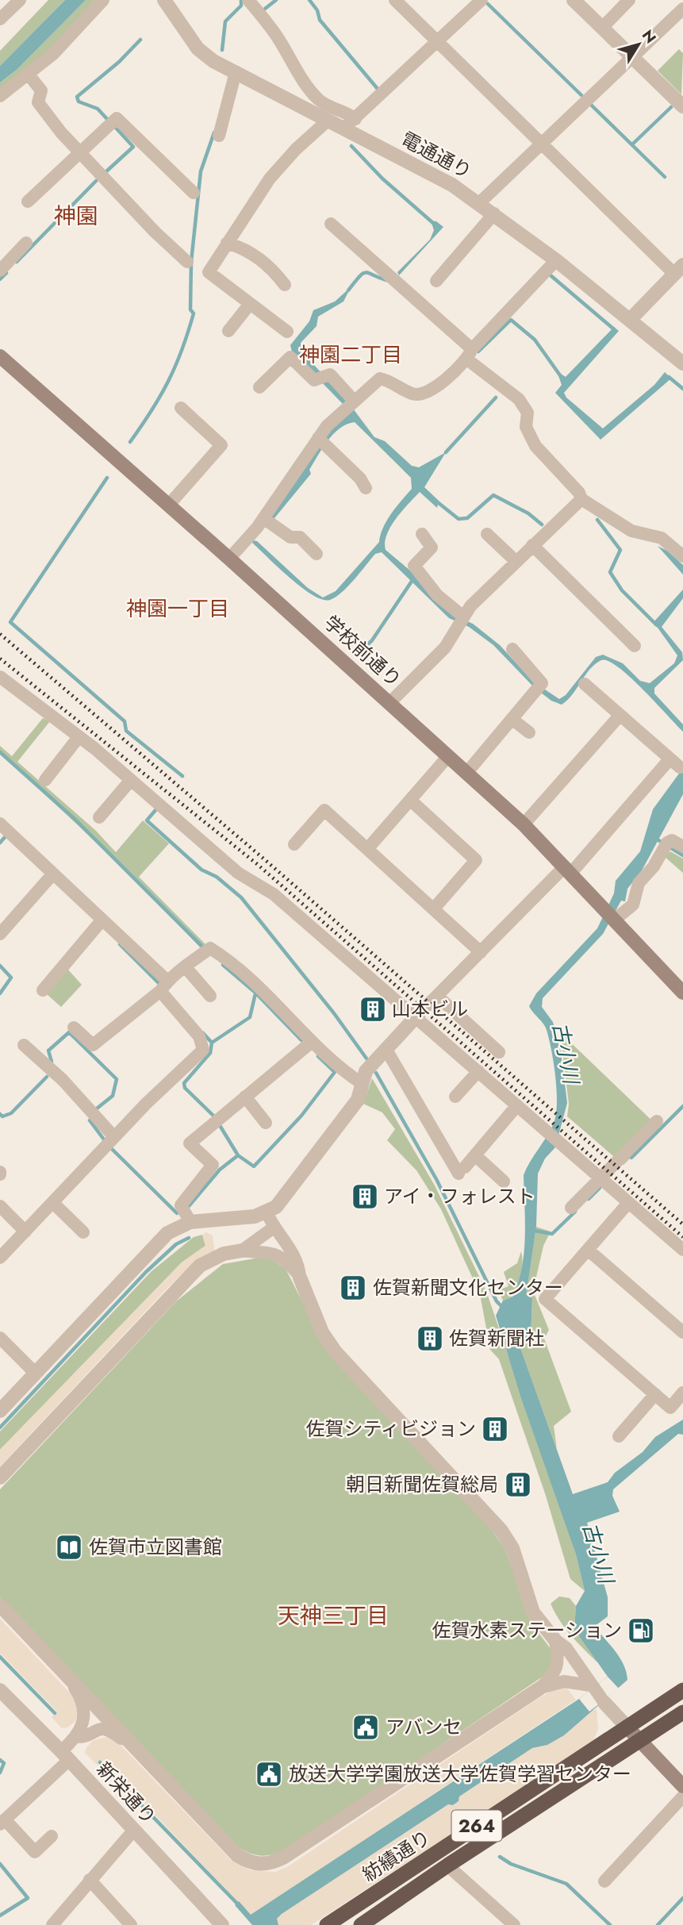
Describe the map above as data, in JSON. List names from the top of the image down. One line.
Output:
{"streets":{"highway":["264","紡績通り"],"main road":["学校前通り"],"street":["電通通り","新栄通り"]},"crossings":[["264","紡績通り"]],"districts":["神園","神園二丁目","神園一丁目","天神三丁目"],"water":["古小川"],"places":{"building":["山本ビル","アイ・フォレスト","佐賀新聞文化センター","佐賀新聞社","佐賀シティビジョン","朝日新聞佐賀総局"],"library":["佐賀市立図書館"],"fuel station":["佐賀水素ステーション"],"public building":["アバンセ","放送大学学園放送大学佐賀学習センター"]},"north":"top right"}
